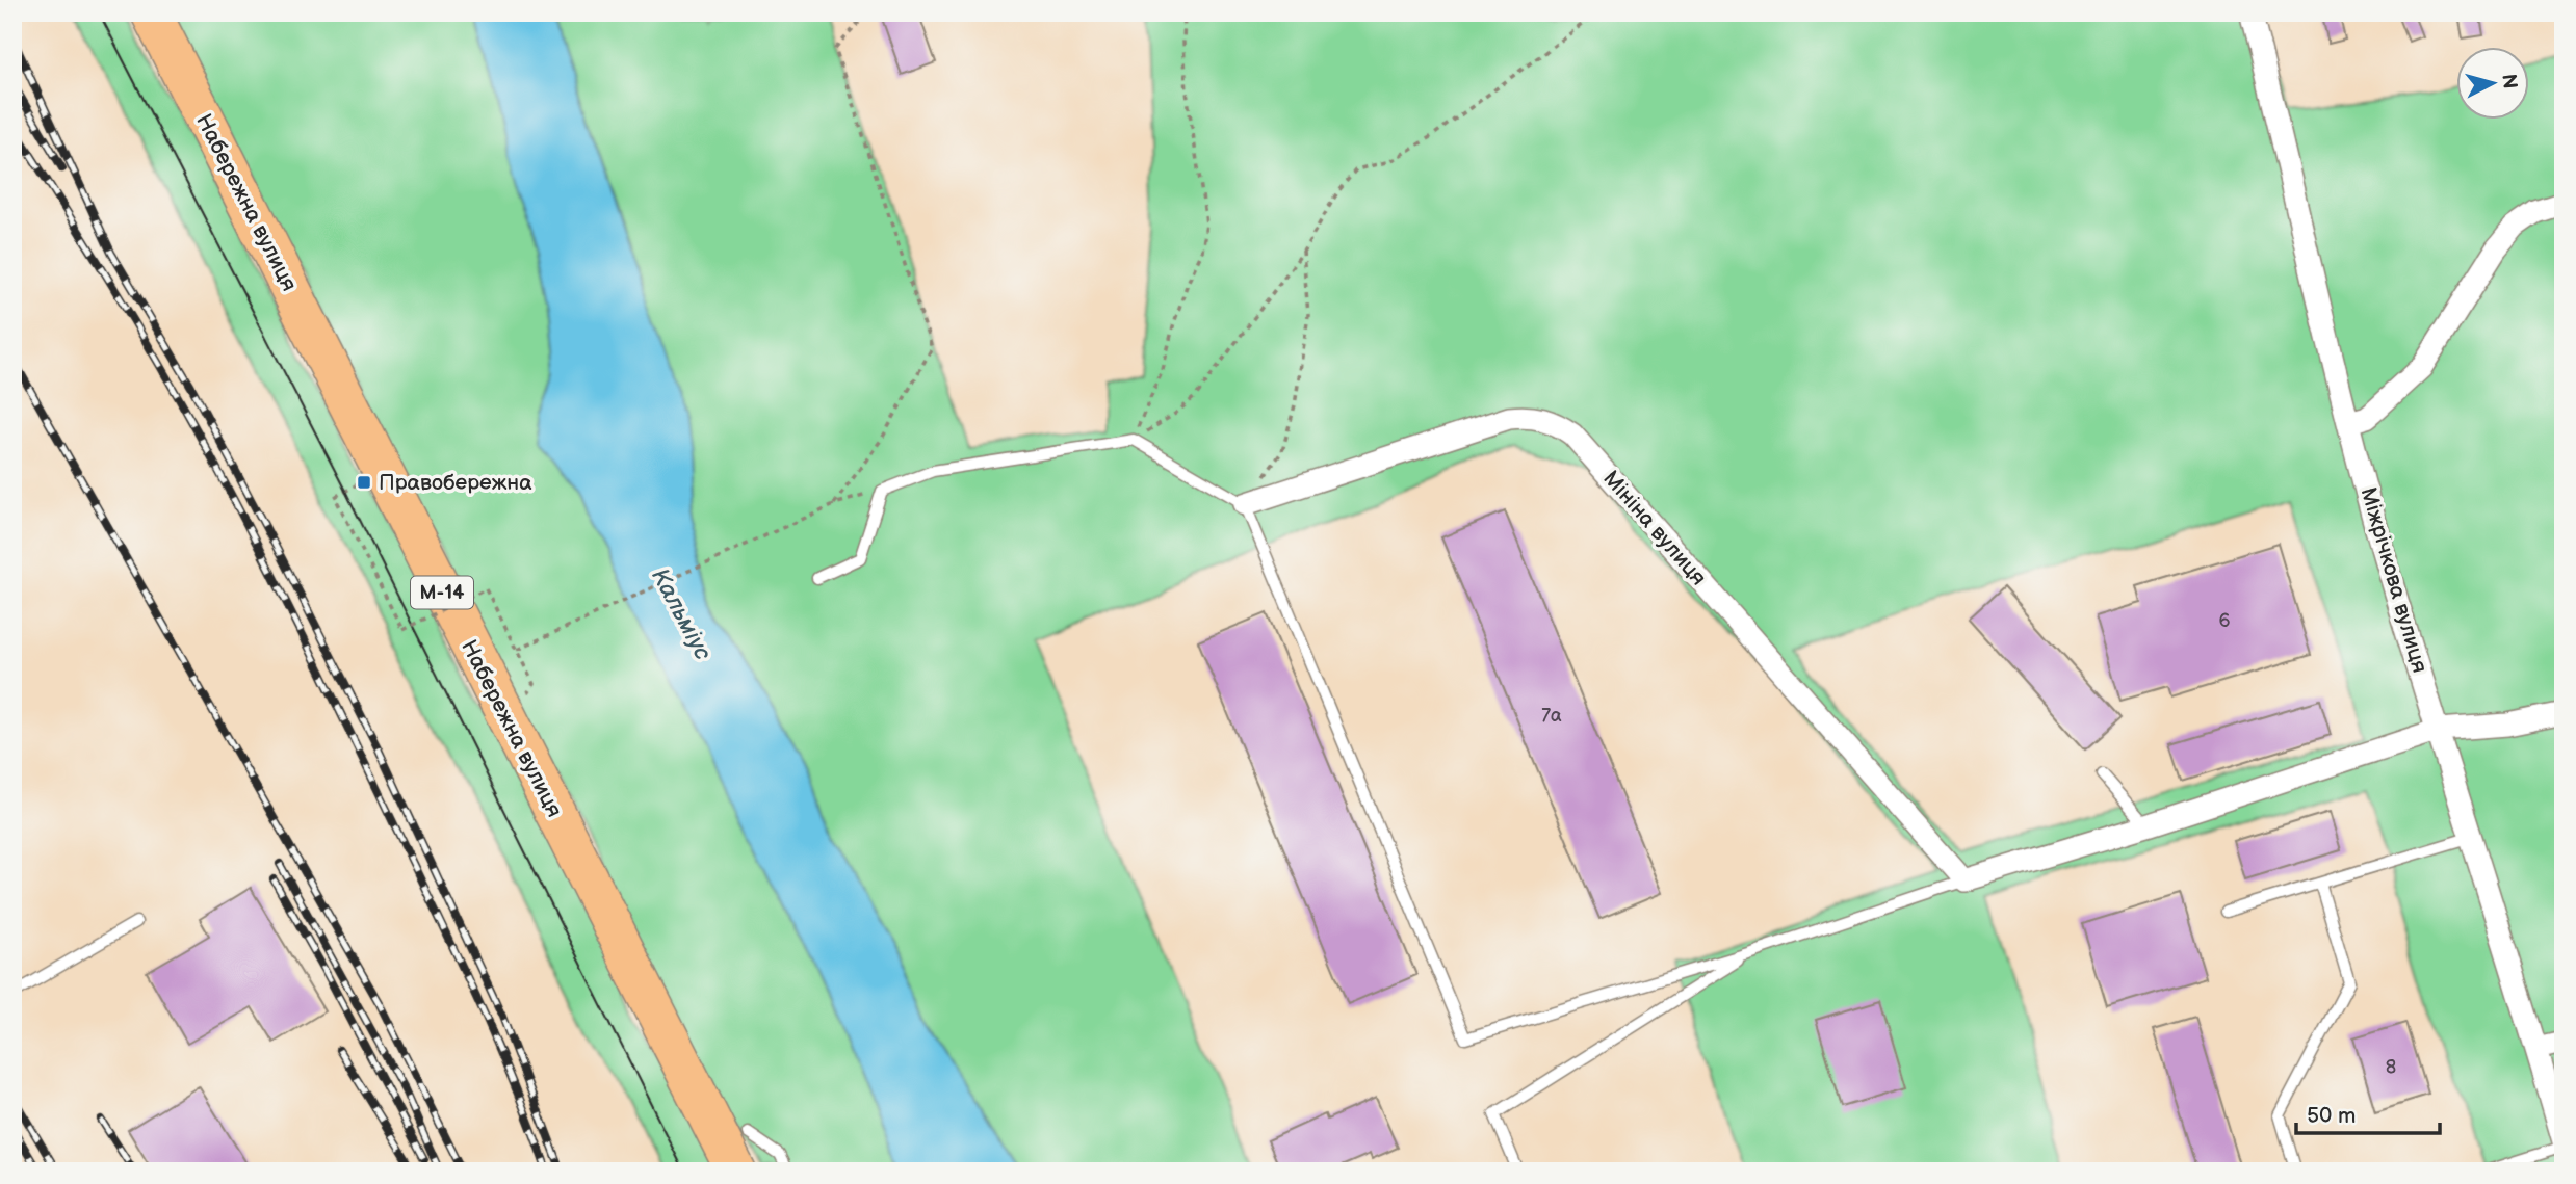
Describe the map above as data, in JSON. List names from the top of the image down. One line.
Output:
{"streets":{"highway":["Набережна вулиця","М-14"],"street":["Мініна вулиця","Міжрічкова вулиця"]},"water":["Кальміус"],"places":{"transit":["Правобережна"]},"house_numbers":["6","7а","8"],"scale_bar":"50 m","north":"right"}
